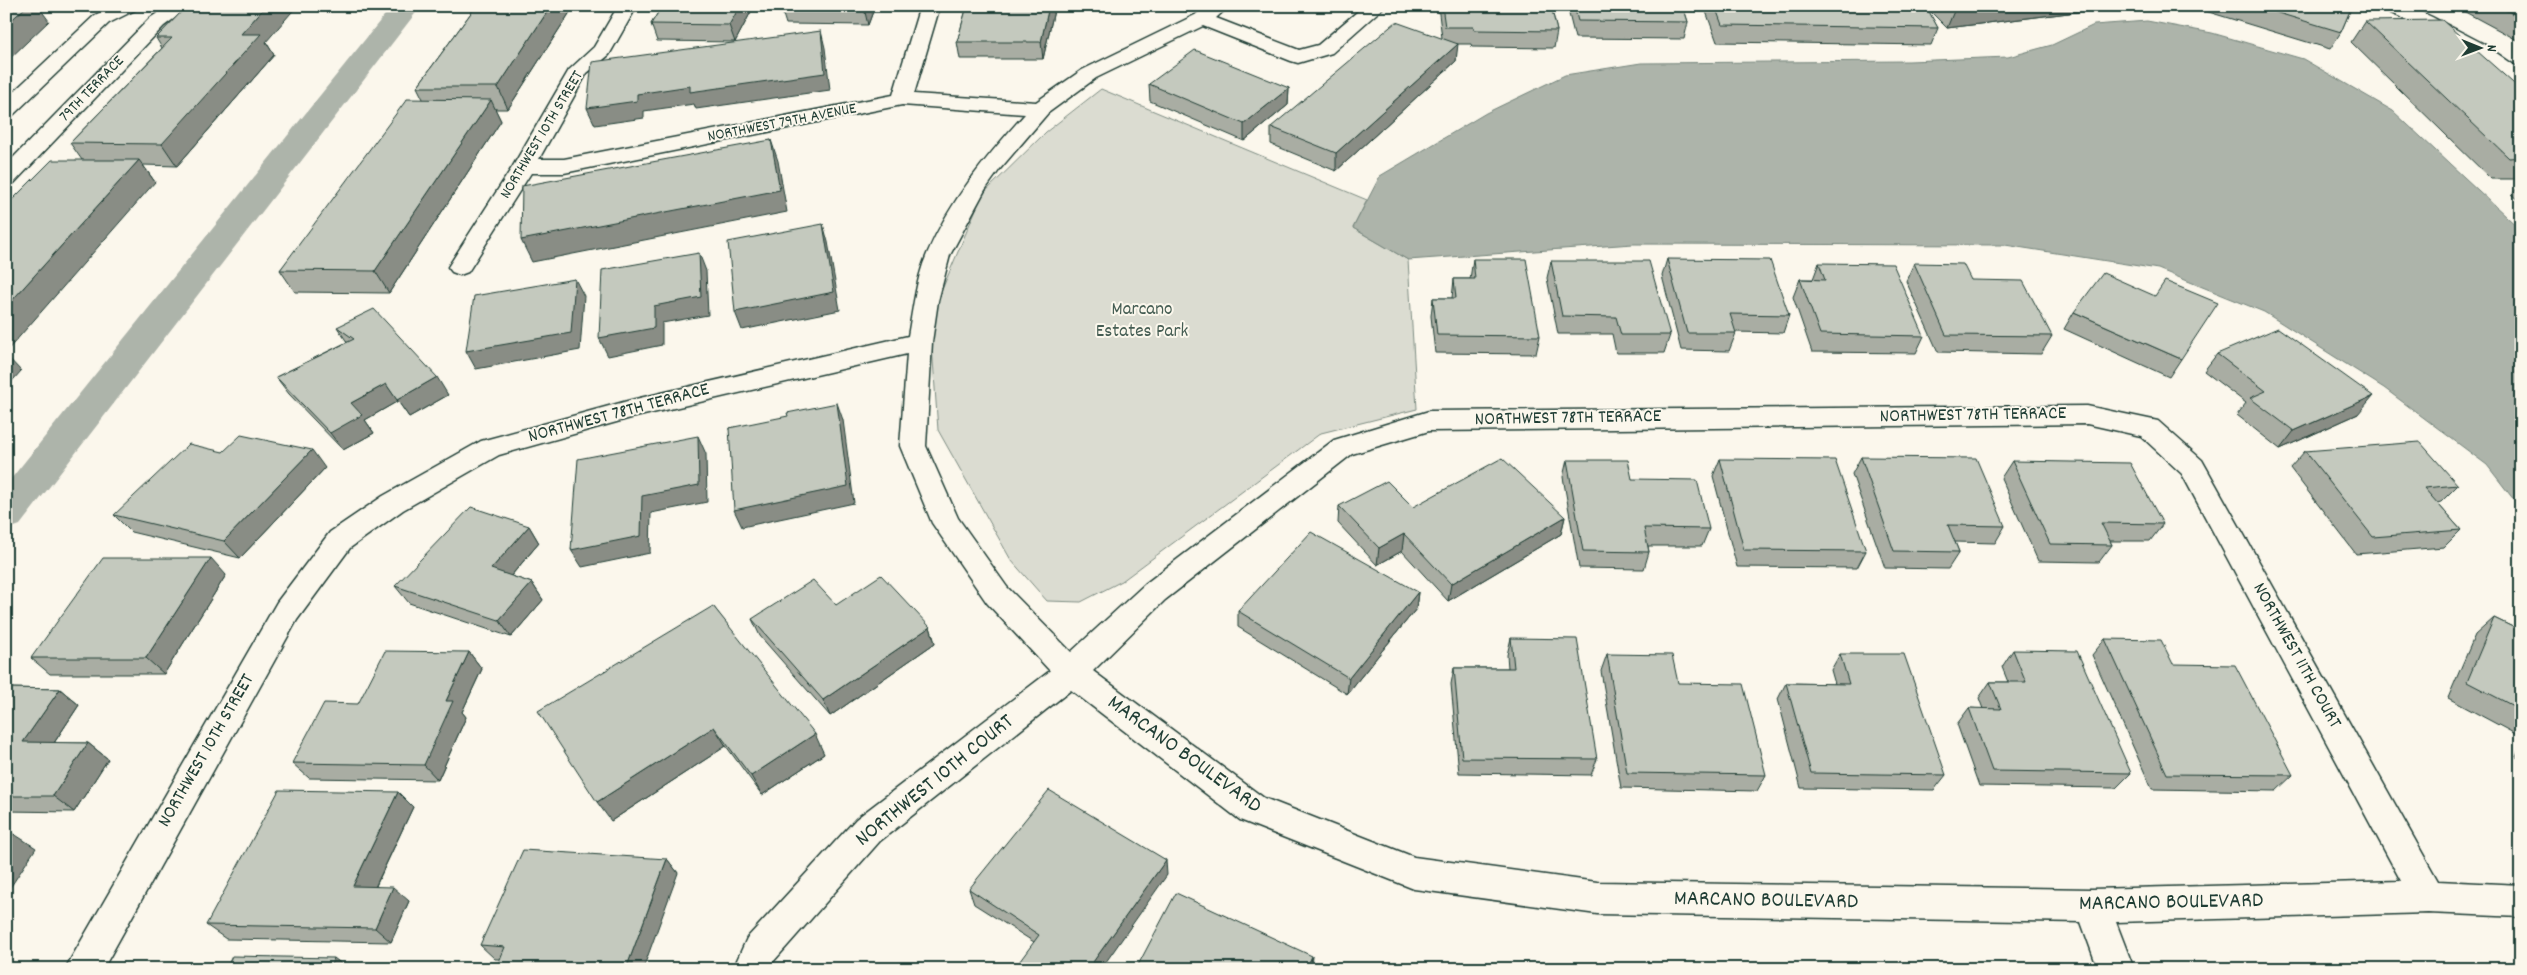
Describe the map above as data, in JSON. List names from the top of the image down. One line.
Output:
{"streets":{"street":["79TH TERRACE","NORTHWEST 79TH AVENUE","NORTHWEST 10TH STREET","NORTHWEST 78TH TERRACE","NORTHWEST 11TH COURT","MARCANO BOULEVARD","NORTHWEST 10TH COURT"]},"crossings":[["NORTHWEST 79TH AVENUE","NORTHWEST 10TH STREET"],["NORTHWEST 79TH AVENUE","MARCANO BOULEVARD"],["NORTHWEST 10TH STREET","NORTHWEST 78TH TERRACE"],["NORTHWEST 78TH TERRACE","NORTHWEST 11TH COURT"],["NORTHWEST 78TH TERRACE","MARCANO BOULEVARD"],["NORTHWEST 78TH TERRACE","NORTHWEST 10TH COURT"],["NORTHWEST 11TH COURT","MARCANO BOULEVARD"],["MARCANO BOULEVARD","NORTHWEST 10TH COURT"]],"parks":["Marcano Estates Park"],"north":"right"}
